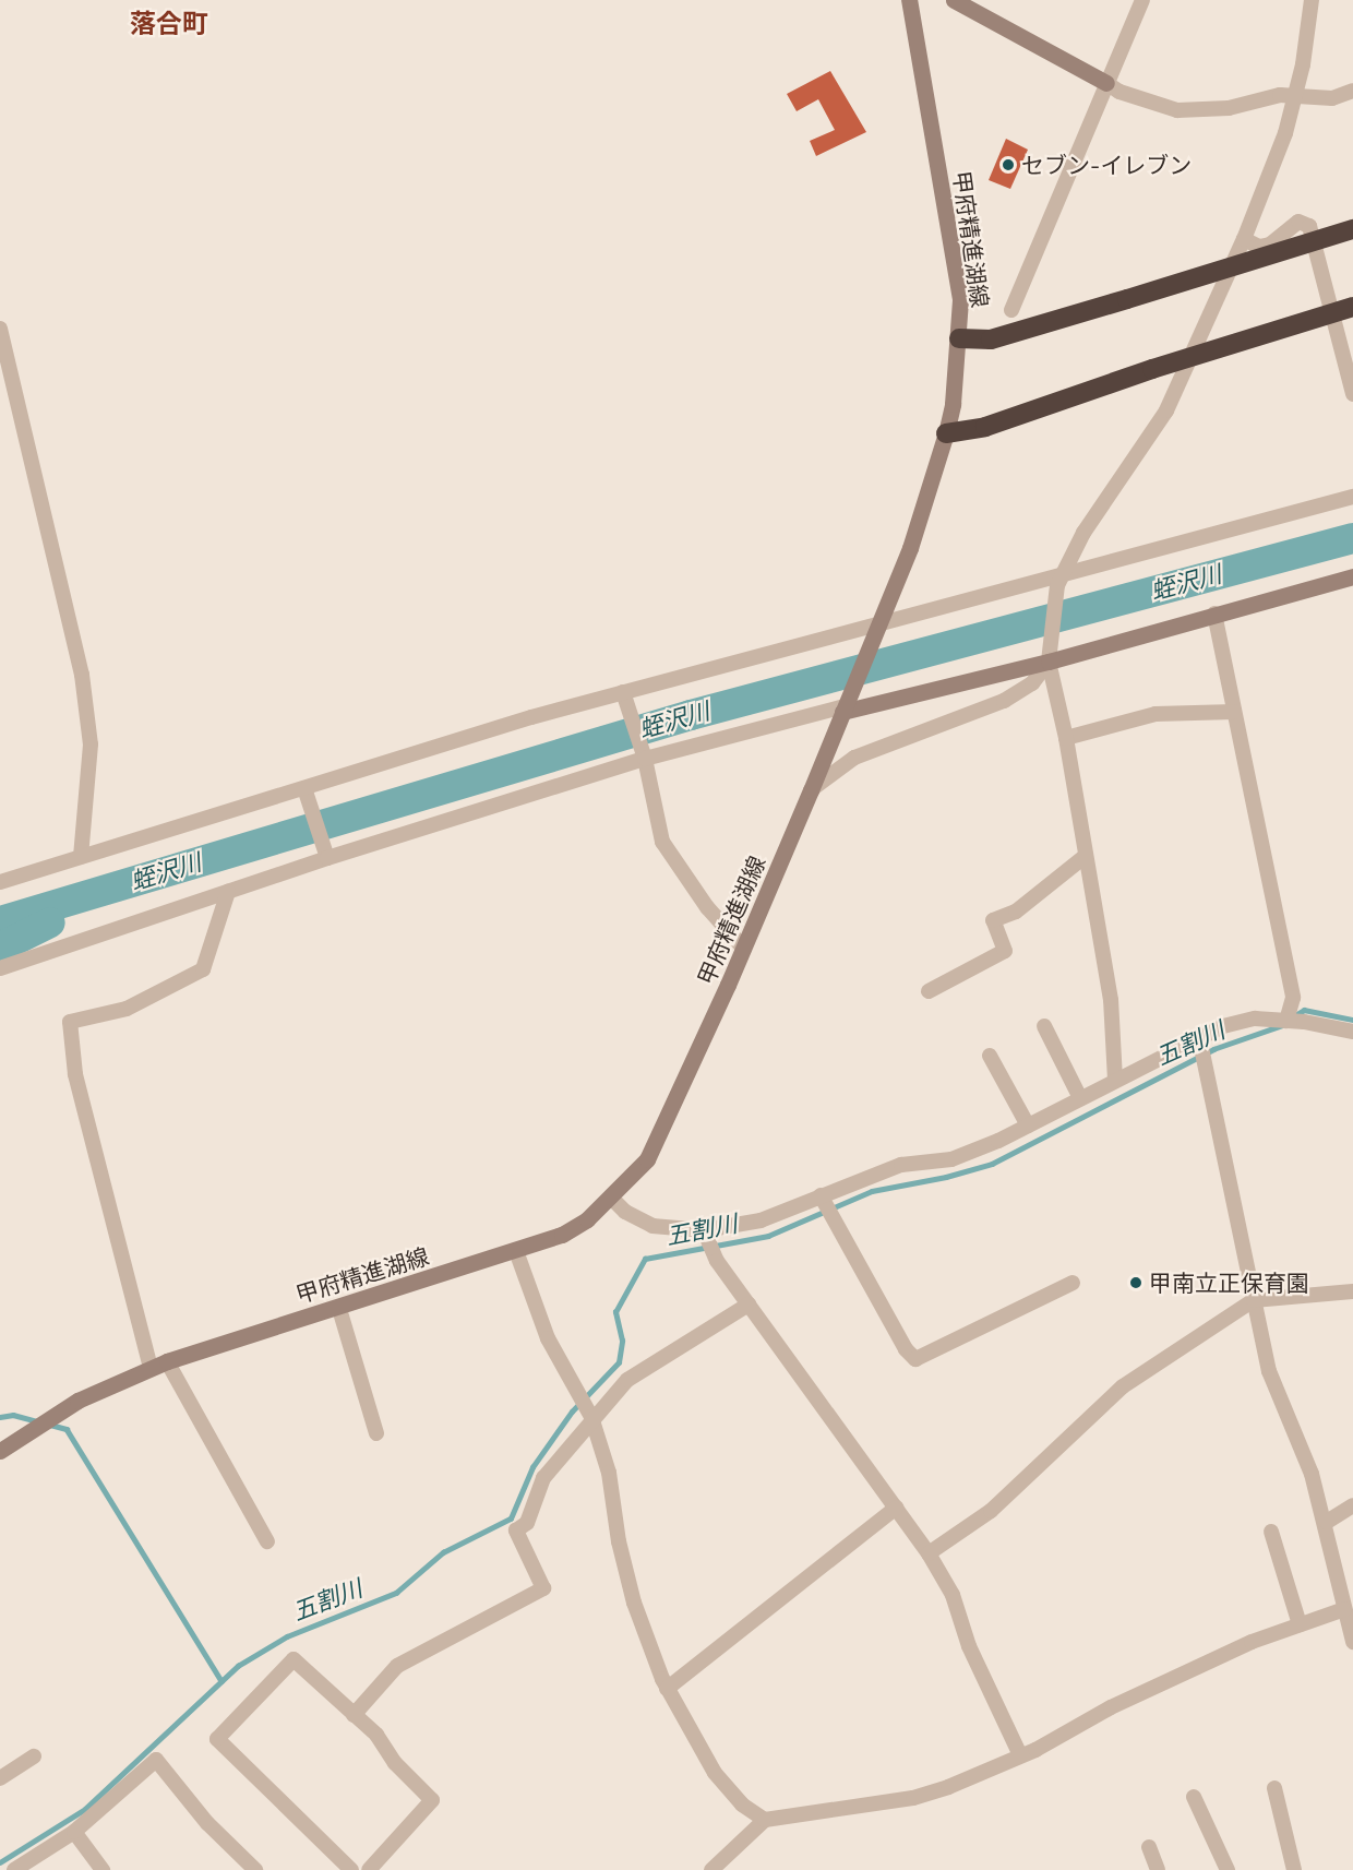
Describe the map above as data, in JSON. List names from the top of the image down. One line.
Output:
{"streets":{"main road":["甲府精進湖線"]},"districts":["落合町"],"water":["蛭沢川","五割川"],"places":["セブン-イレブン","甲南立正保育園"]}
